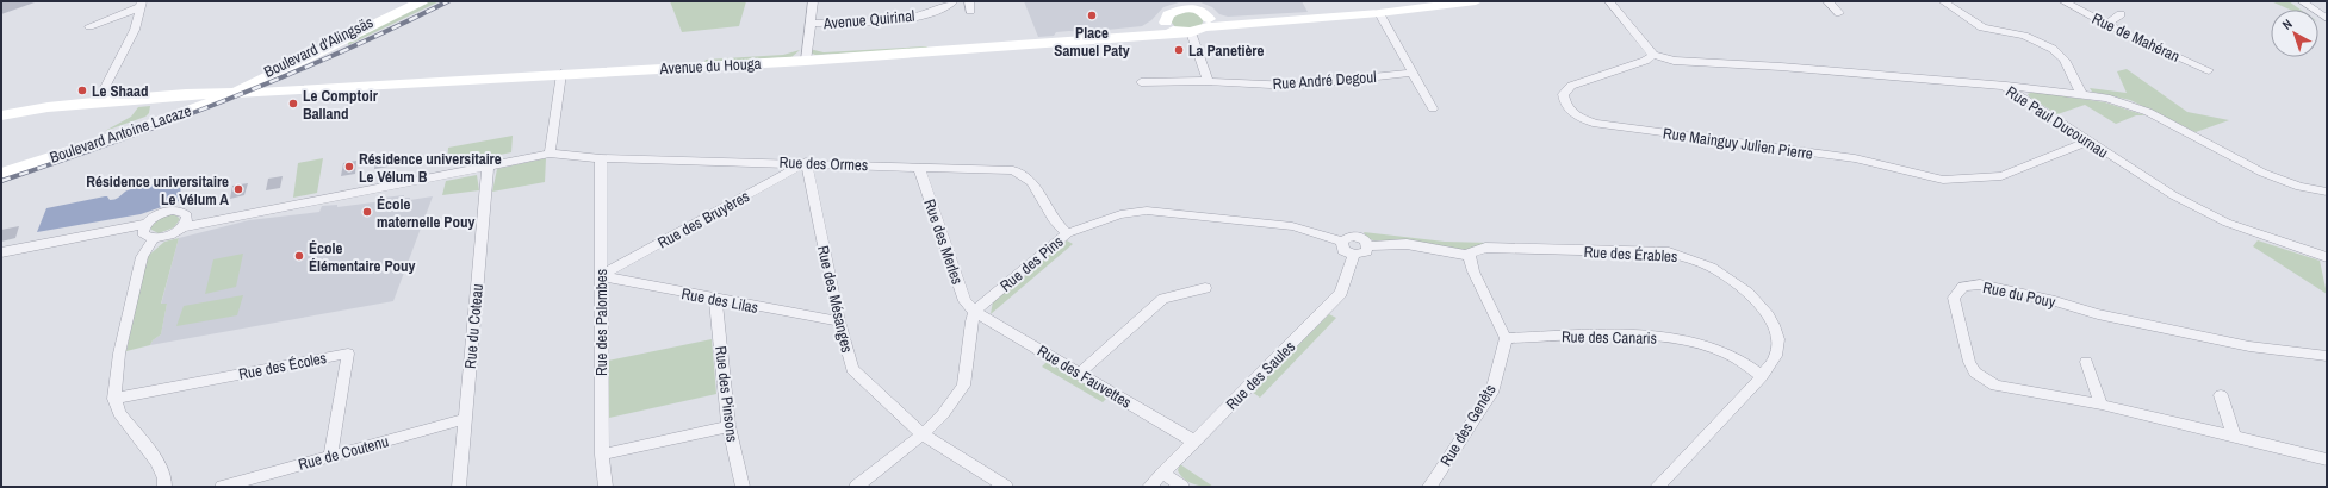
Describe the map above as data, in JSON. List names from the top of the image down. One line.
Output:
{"streets":{"main road":["Boulevard d'Alingsäs","Avenue du Houga","Boulevard Antoine Lacaze"],"street":["Avenue Quirinal","Rue de Mahéran","Rue André Degoul","Rue Paul Ducournau","Rue Mainguy Julien Pierre","Rue des Ormes","Rue des Bruyères","Rue des Merles","Rue des Érables","Rue des Pins","Rue du Pouy","Rue des Mésanges","Rue des Lilas","Rue des Palombes","Rue du Coteau","Rue des Canaris","Rue des Écoles","Rue des Saules","Rue des Fauvettes","Rue des Pinsons","Rue des Genêts","Rue de Coutenu"]},"crossings":[["Avenue Quirinal","Avenue du Houga"],["Boulevard d'Alingsäs","Avenue du Houga"],["Boulevard d'Alingsäs","Boulevard Antoine Lacaze"],["Avenue du Houga","Boulevard Antoine Lacaze"],["Rue Paul Ducournau","Rue Mainguy Julien Pierre"],["Rue des Ormes","Rue des Bruyères"],["Rue des Ormes","Rue des Merles"],["Rue des Ormes","Rue des Pins"],["Rue des Ormes","Rue des Mésanges"],["Rue des Ormes","Rue des Palombes"],["Rue des Ormes","Rue du Coteau"],["Rue des Bruyères","Rue des Mésanges"],["Rue des Bruyères","Rue des Lilas"],["Rue des Bruyères","Rue des Palombes"],["Rue des Merles","Rue des Pins"],["Rue des Merles","Rue des Fauvettes"],["Rue des Érables","Rue des Pins"],["Rue des Érables","Rue des Canaris"],["Rue des Érables","Rue des Saules"],["Rue des Pins","Rue des Saules"],["Rue des Pins","Rue des Fauvettes"],["Rue des Mésanges","Rue des Lilas"],["Rue des Lilas","Rue des Palombes"],["Rue des Lilas","Rue des Pinsons"],["Rue du Coteau","Rue de Coutenu"],["Rue des Canaris","Rue des Genêts"],["Rue des Écoles","Rue de Coutenu"],["Rue des Saules","Rue des Fauvettes"]],"places":["Place Samuel Paty","La Panetière","Le Shaad","Le Comptoir Balland","Résidence universitaire Le Vélum B","Résidence universitaire Le Vélum A","École maternelle Pouy","École Élémentaire Pouy"],"north":"top left"}
